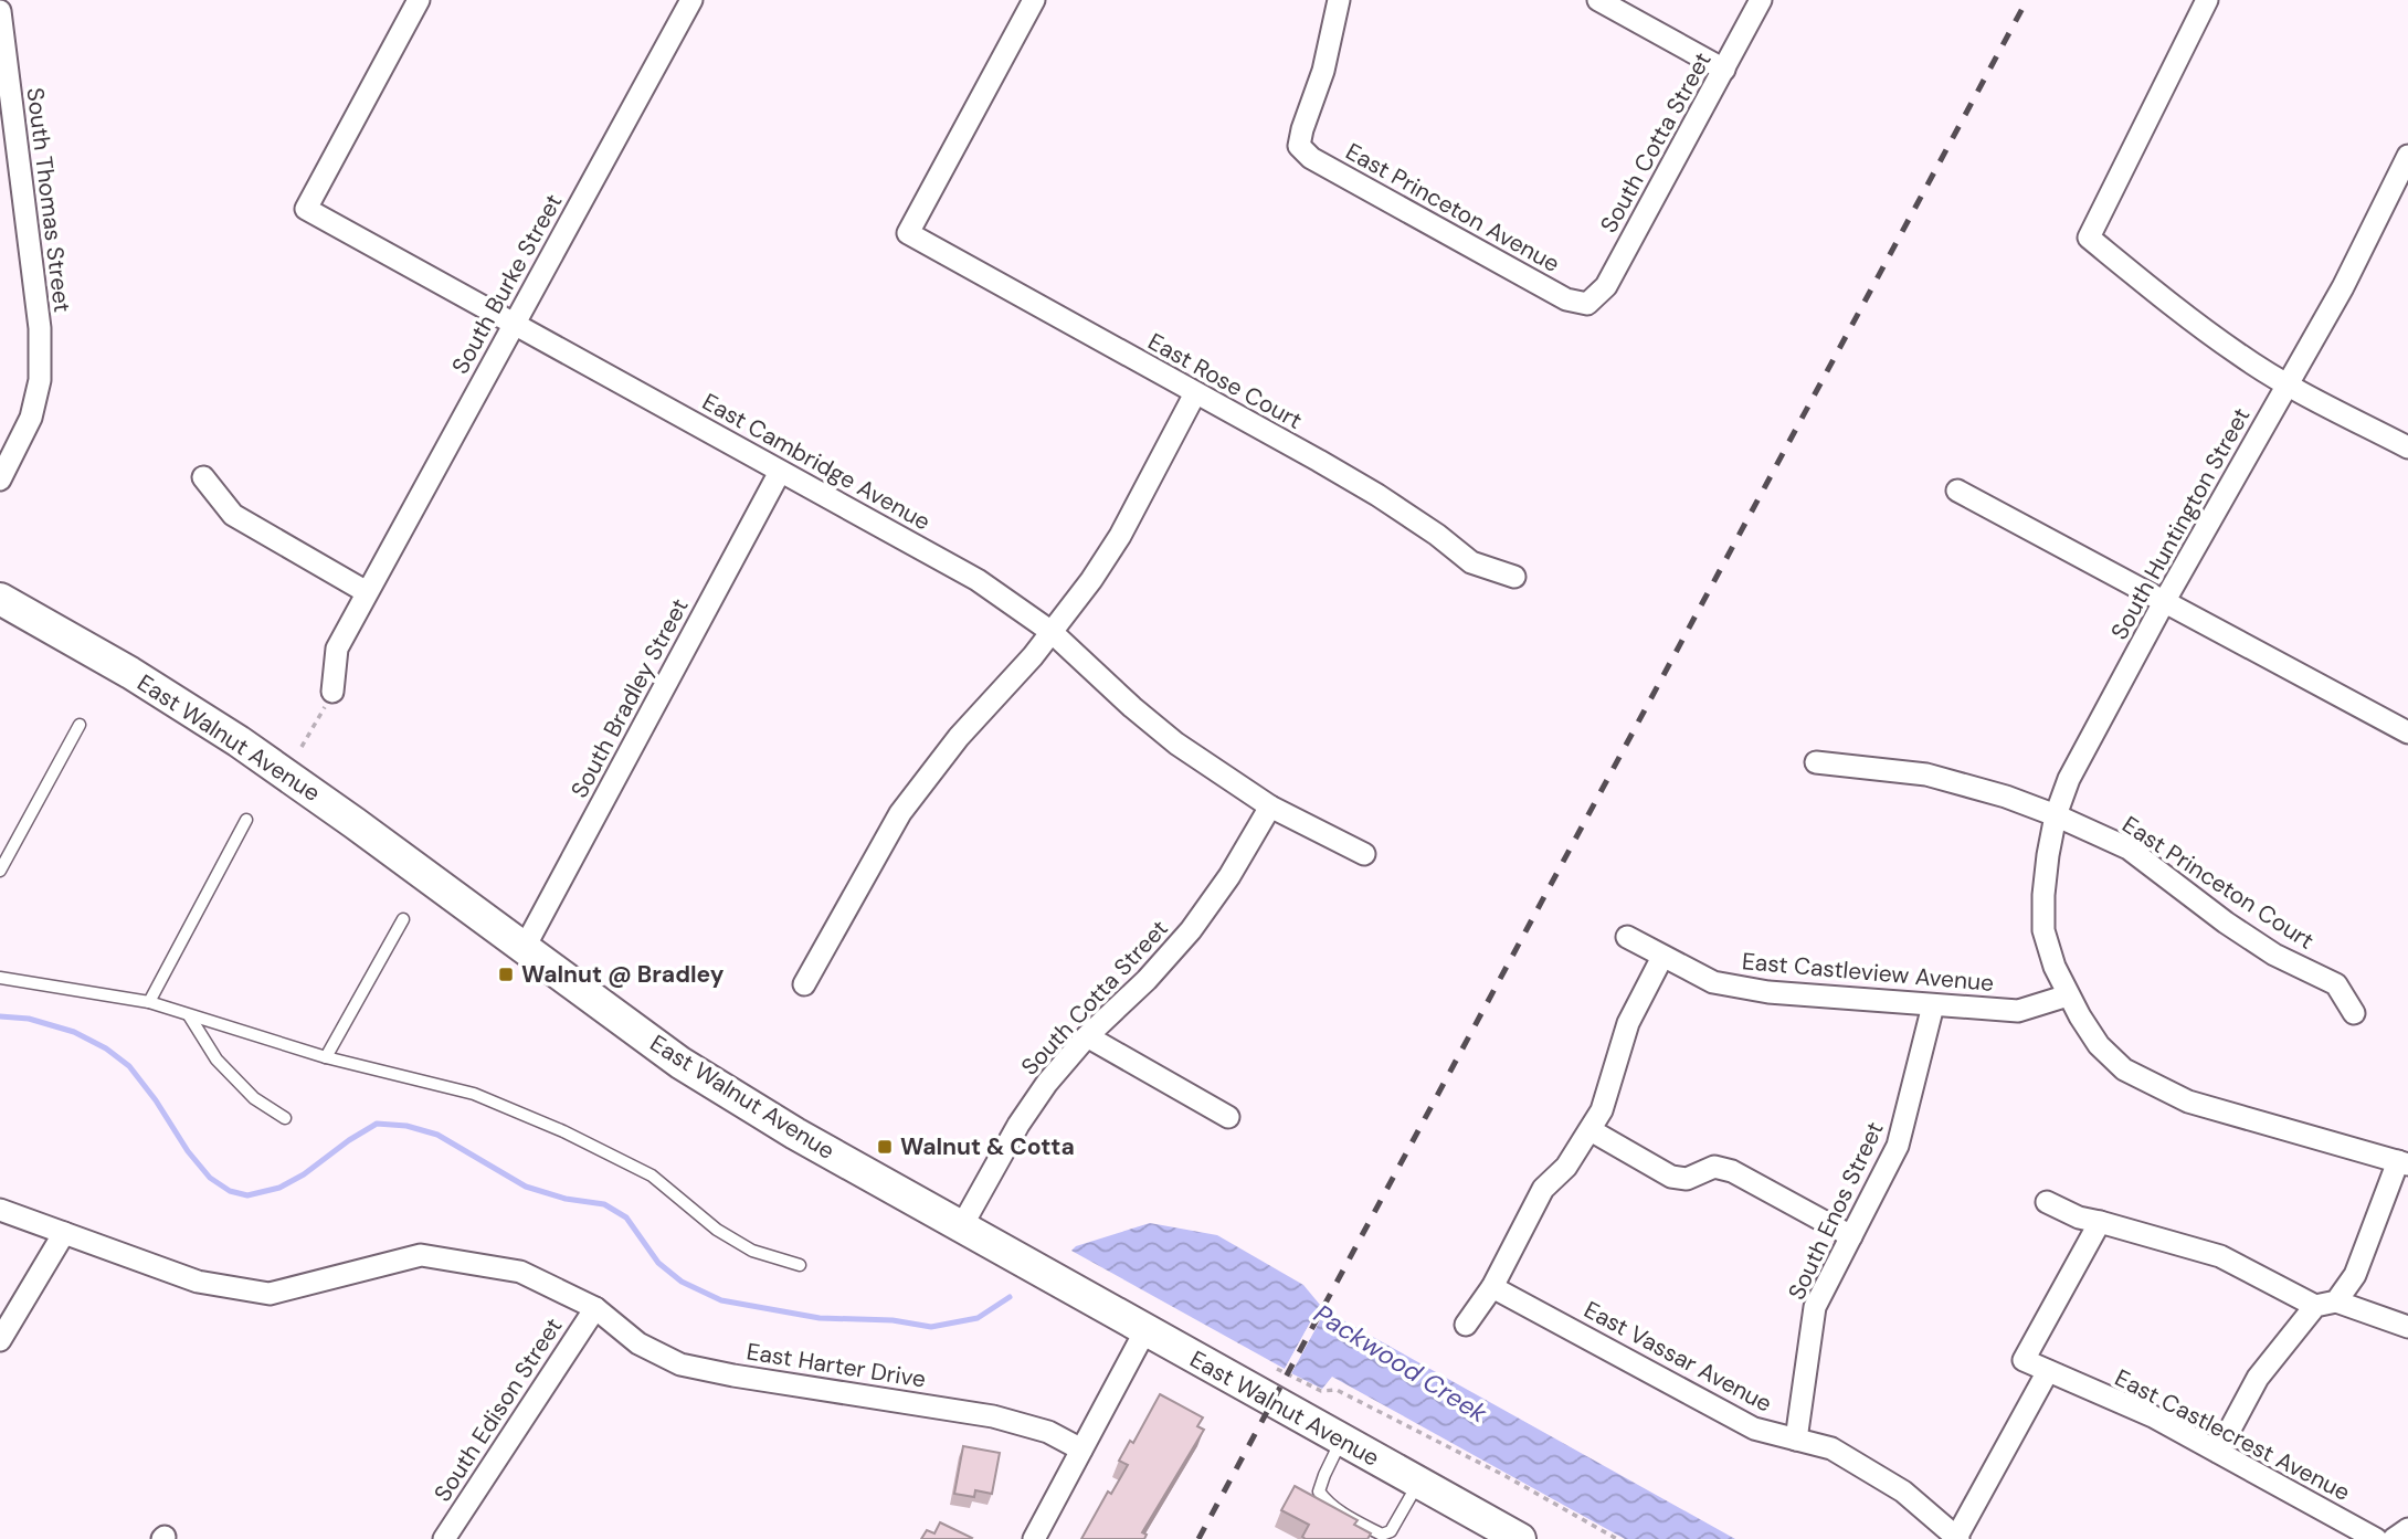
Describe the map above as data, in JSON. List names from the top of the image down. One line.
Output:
{"streets":{"main road":["East Walnut Avenue"],"street":["South Cotta Street","South Thomas Street","East Princeton Avenue","South Burke Street","East Rose Court","East Cambridge Avenue","South Huntington Street","South Bradley Street","East Princeton Court","East Castleview Avenue","South Enos Street","East Vassar Avenue","East Harter Drive","South Edison Street","East Castlecrest Avenue"]},"crossings":[["South Cotta Street","East Princeton Avenue"],["South Cotta Street","East Cambridge Avenue"],["South Cotta Street","East Walnut Avenue"],["South Burke Street","East Cambridge Avenue"],["East Cambridge Avenue","South Bradley Street"],["South Huntington Street","East Princeton Court"],["South Huntington Street","East Castleview Avenue"],["South Bradley Street","East Walnut Avenue"],["East Castleview Avenue","South Enos Street"],["South Enos Street","East Vassar Avenue"],["East Harter Drive","South Edison Street"]],"water":["Packwood Creek"],"places":{"transit":["Walnut @ Bradley","Walnut & Cotta"]}}
